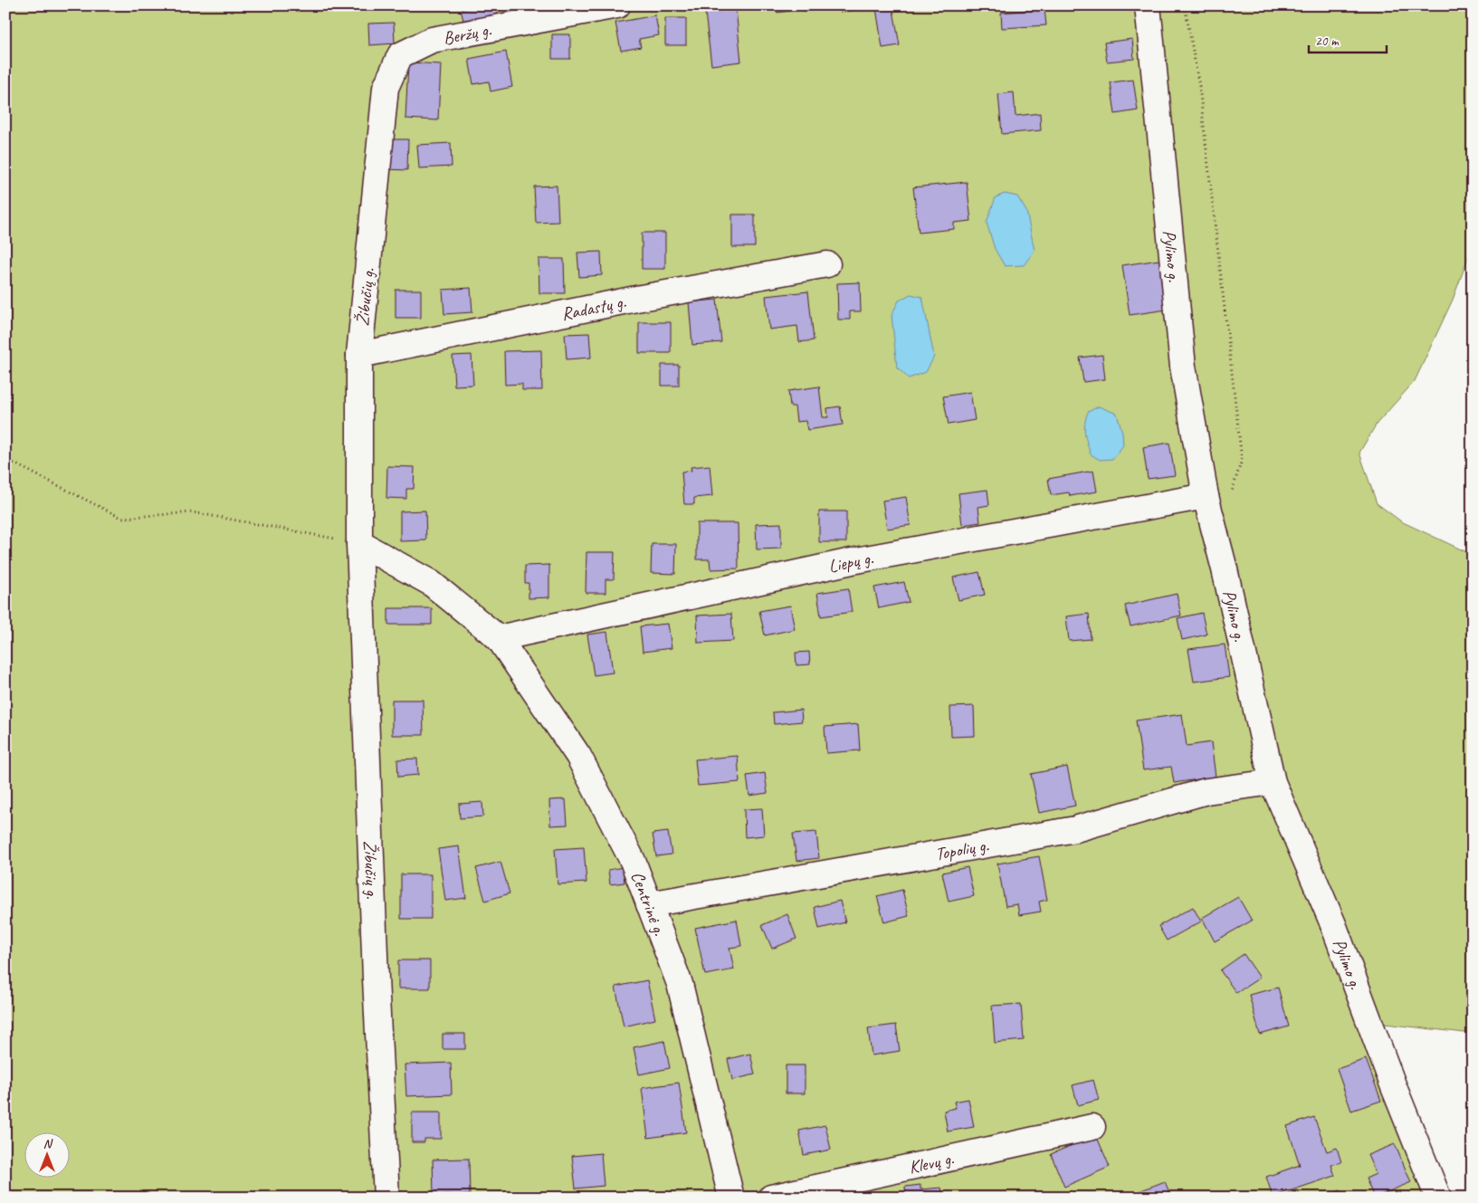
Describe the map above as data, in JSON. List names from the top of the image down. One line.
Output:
{"streets":{"street":["Beržų g.","Pylimo g.","Žibučių g.","Radastų g.","Liepų g.","Topolių g.","Centrinė g.","Klevų g."]},"crossings":[["Beržų g.","Žibučių g."],["Pylimo g.","Liepų g."],["Pylimo g.","Topolių g."],["Žibučių g.","Radastų g."],["Liepų g.","Centrinė g."],["Topolių g.","Centrinė g."]],"scale_bar":"20 m","north":"top"}
